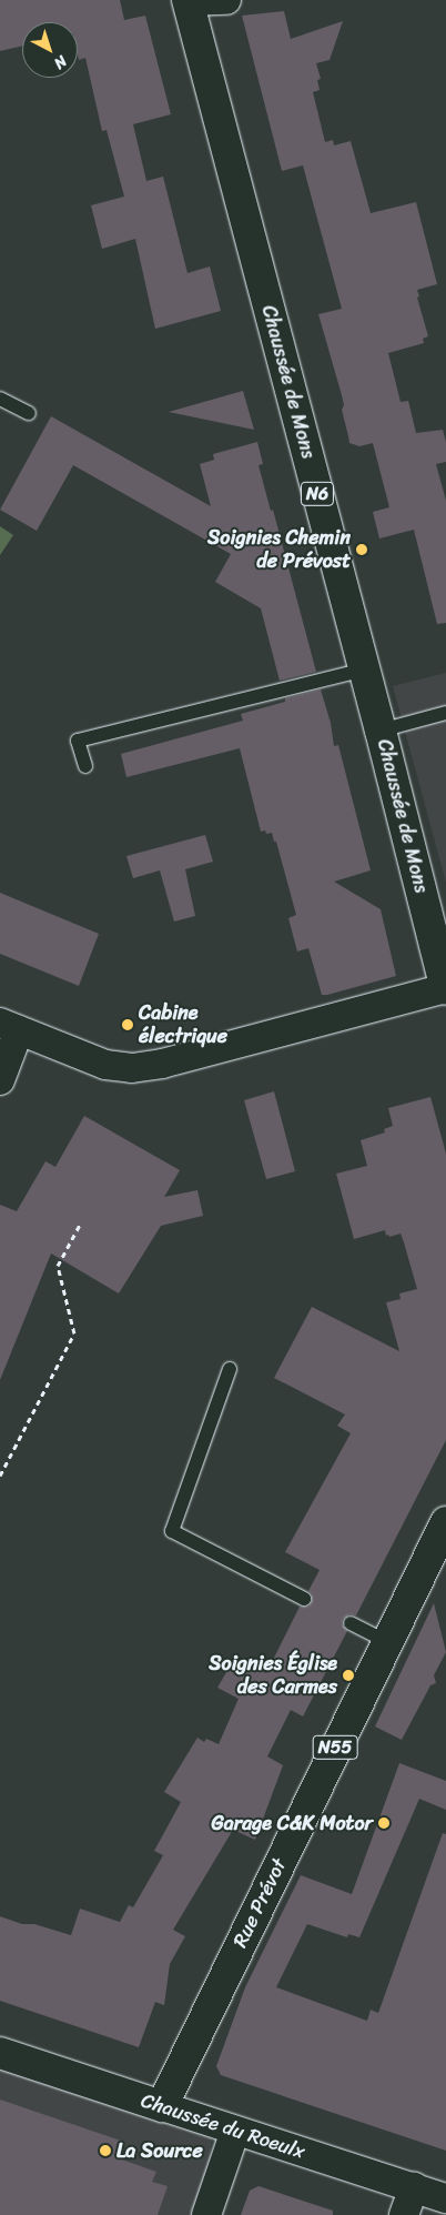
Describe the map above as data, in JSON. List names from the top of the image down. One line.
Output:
{"streets":{"main road":["Chaussée de Mons","N6","N55","Rue Prévot","Chaussée du Roeulx"]},"crossings":[["Rue Prévot","Chaussée du Roeulx"]],"places":["Soignies Chemin de Prévost","Cabine électrique","Soignies Église des Carmes","Garage C&K Motor","La Source"],"north":"bottom right"}
